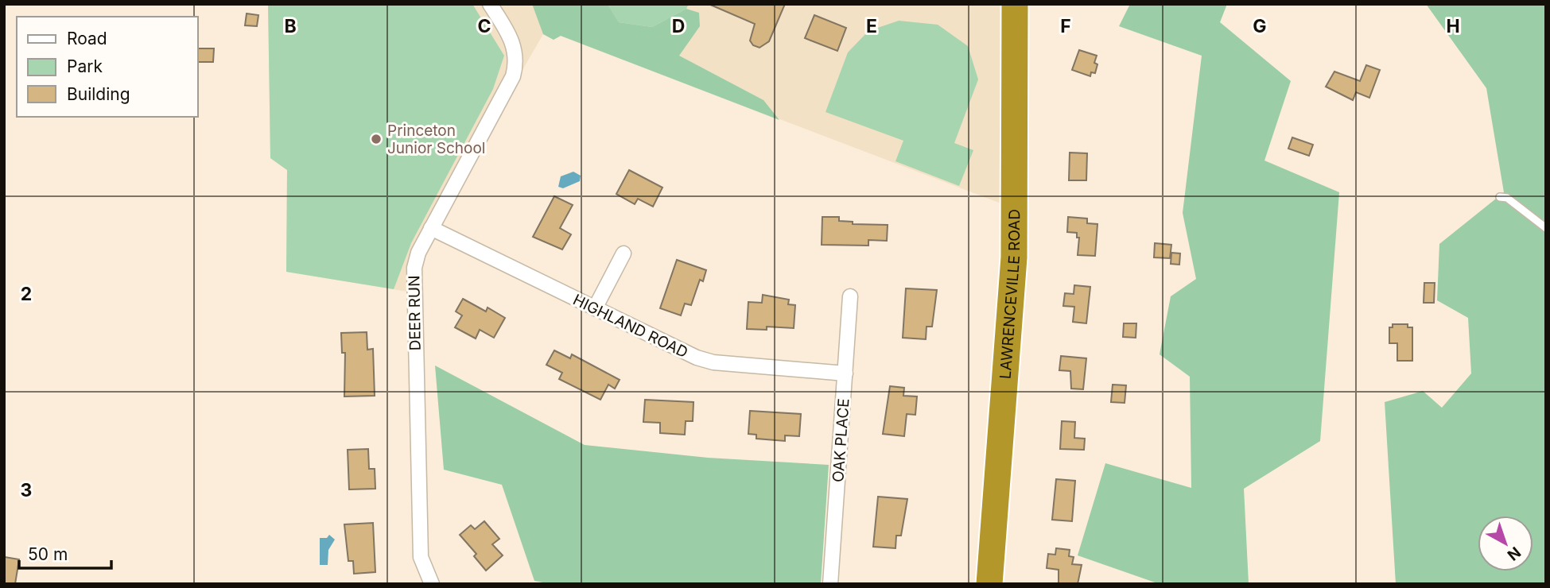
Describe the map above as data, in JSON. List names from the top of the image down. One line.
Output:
{"streets":{"highway":["LAWRENCEVILLE ROAD"],"street":["DEER RUN","HIGHLAND ROAD","OAK PLACE"]},"crossings":[["DEER RUN","HIGHLAND ROAD"],["HIGHLAND ROAD","OAK PLACE"]],"places":["Princeton Junior School"],"legend":["Road","Park","Building"],"scale_bar":"50 m","north":"bottom right","grid":{"columns":["B","C","D","E","F","G","H"],"rows":["2","3"]}}
